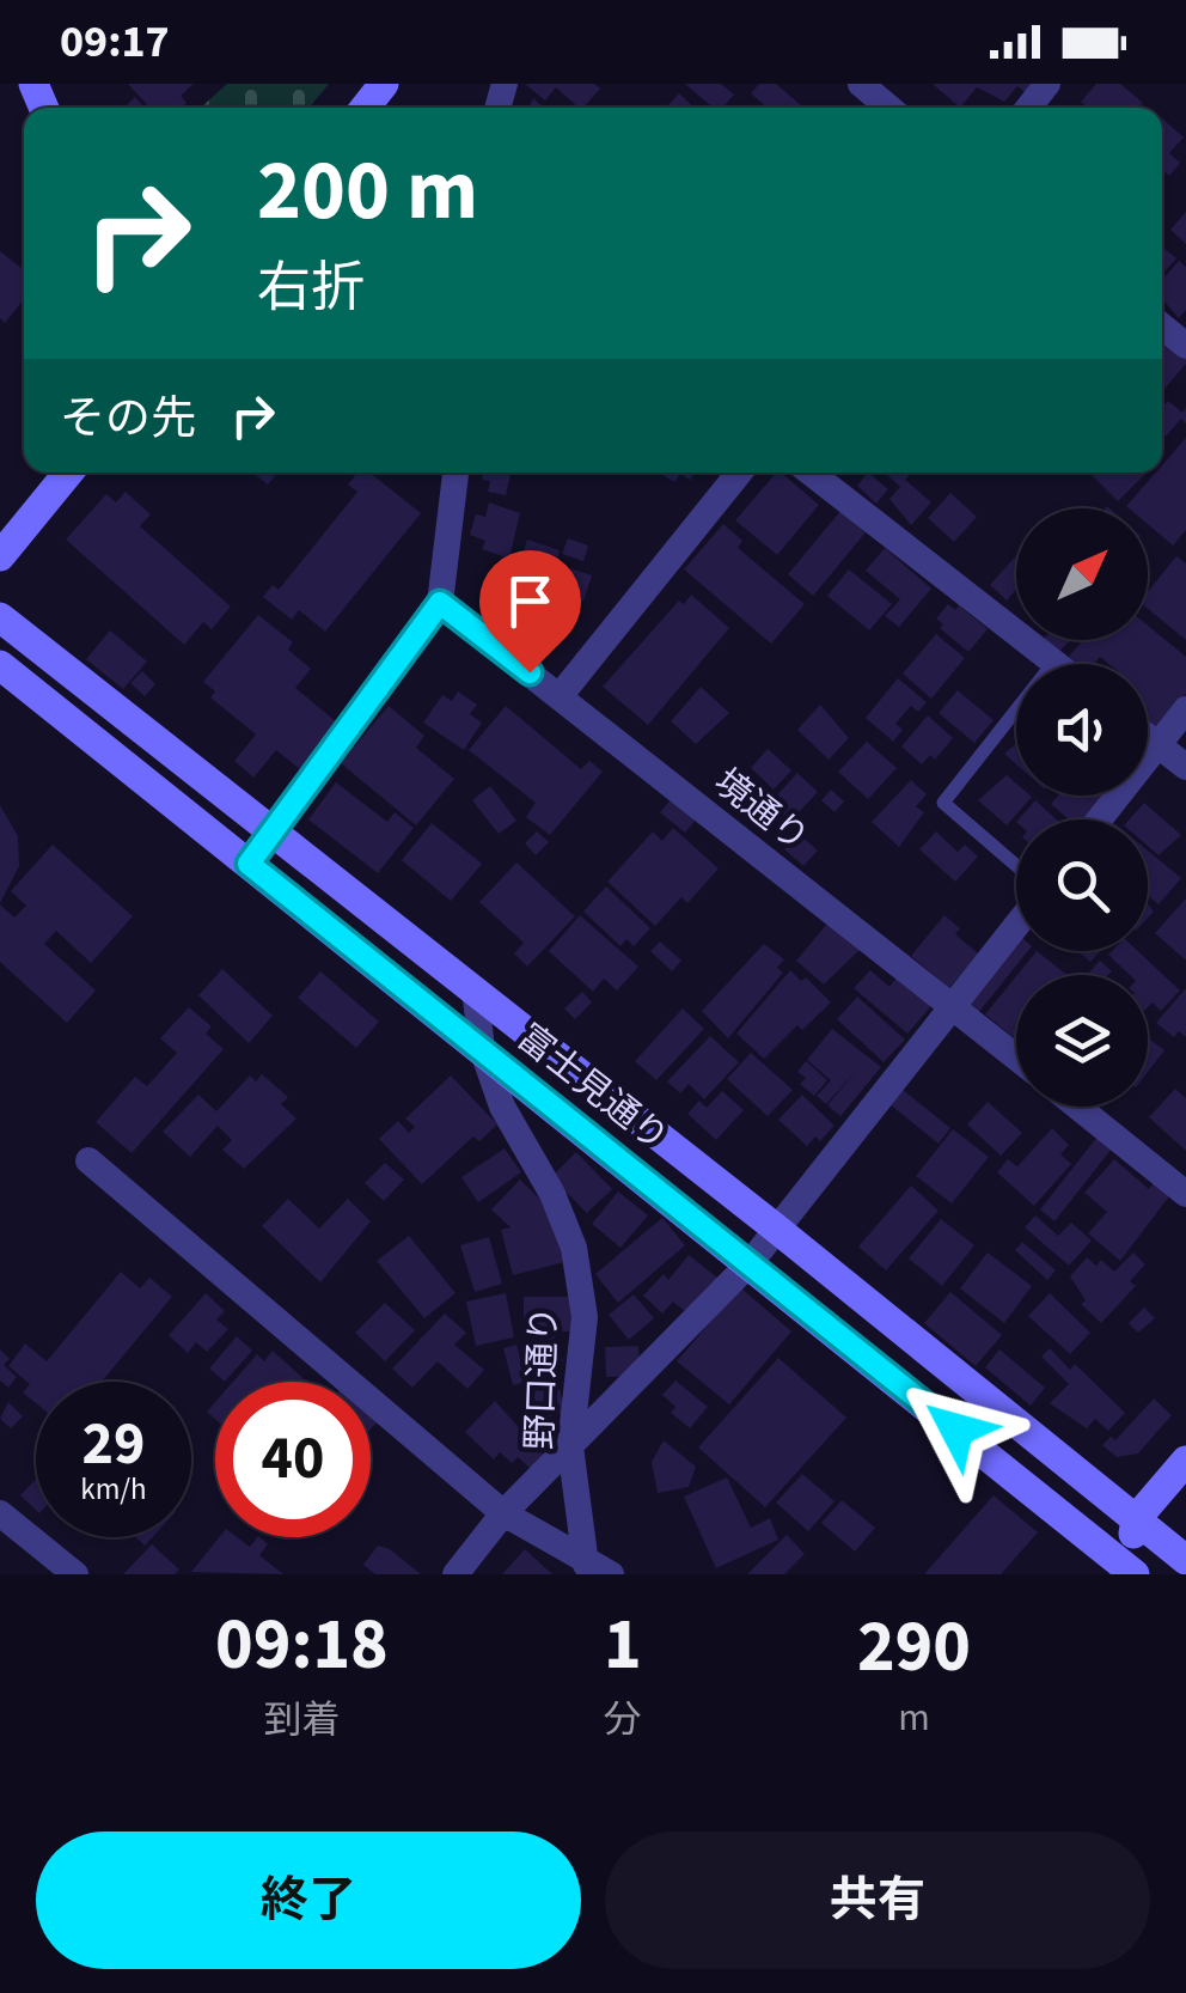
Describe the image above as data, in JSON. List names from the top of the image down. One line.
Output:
{"streets":{"street":["境通り","富士見通り","野口通り"]},"crossings":[["富士見通り","野口通り"]],"north":"top right","page":{"status":"09:17","turn":["200 m","右折"],"then":"その先","speed":"29 km/h","limit":"40","eta":["09:18","到着","1","分","290","m"],"buttons":["終了","共有"]}}
